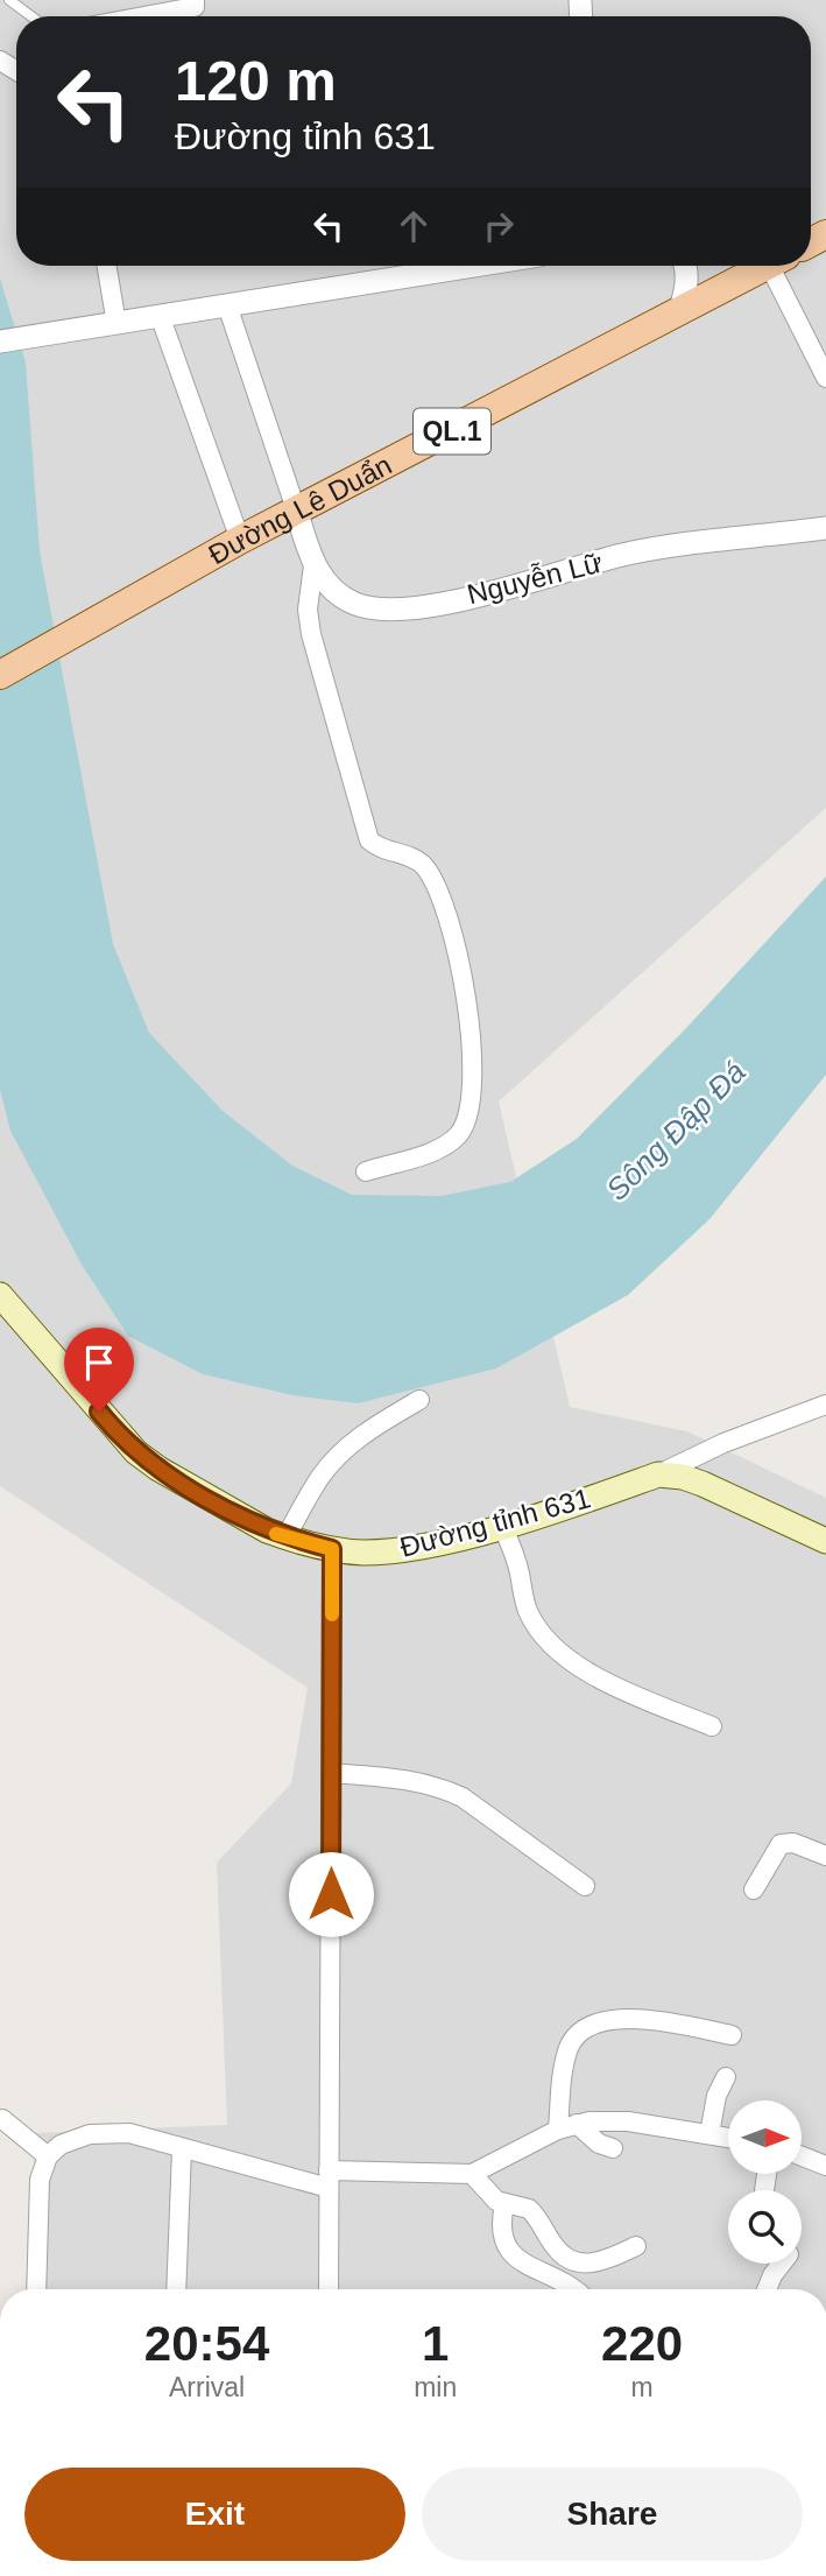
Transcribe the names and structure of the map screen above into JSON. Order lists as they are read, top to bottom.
{
  "streets": {
    "main road": ["QL.1", "Đường Lê Duẩn", "Đường tỉnh 631"],
    "street": ["Nguyễn Lữ"]
  },
  "crossings": [
    ["Đường Lê Duẩn", "Nguyễn Lữ"]
  ],
  "water": ["Sông Đập Đá"],
  "north": "right",
  "page": {
    "turn": ["120 m", "Đường tỉnh 631"],
    "eta": [
      "20:54",
      "Arrival",
      "1",
      "min",
      "220",
      "m"
    ],
    "buttons": ["Exit", "Share"]
  }
}
